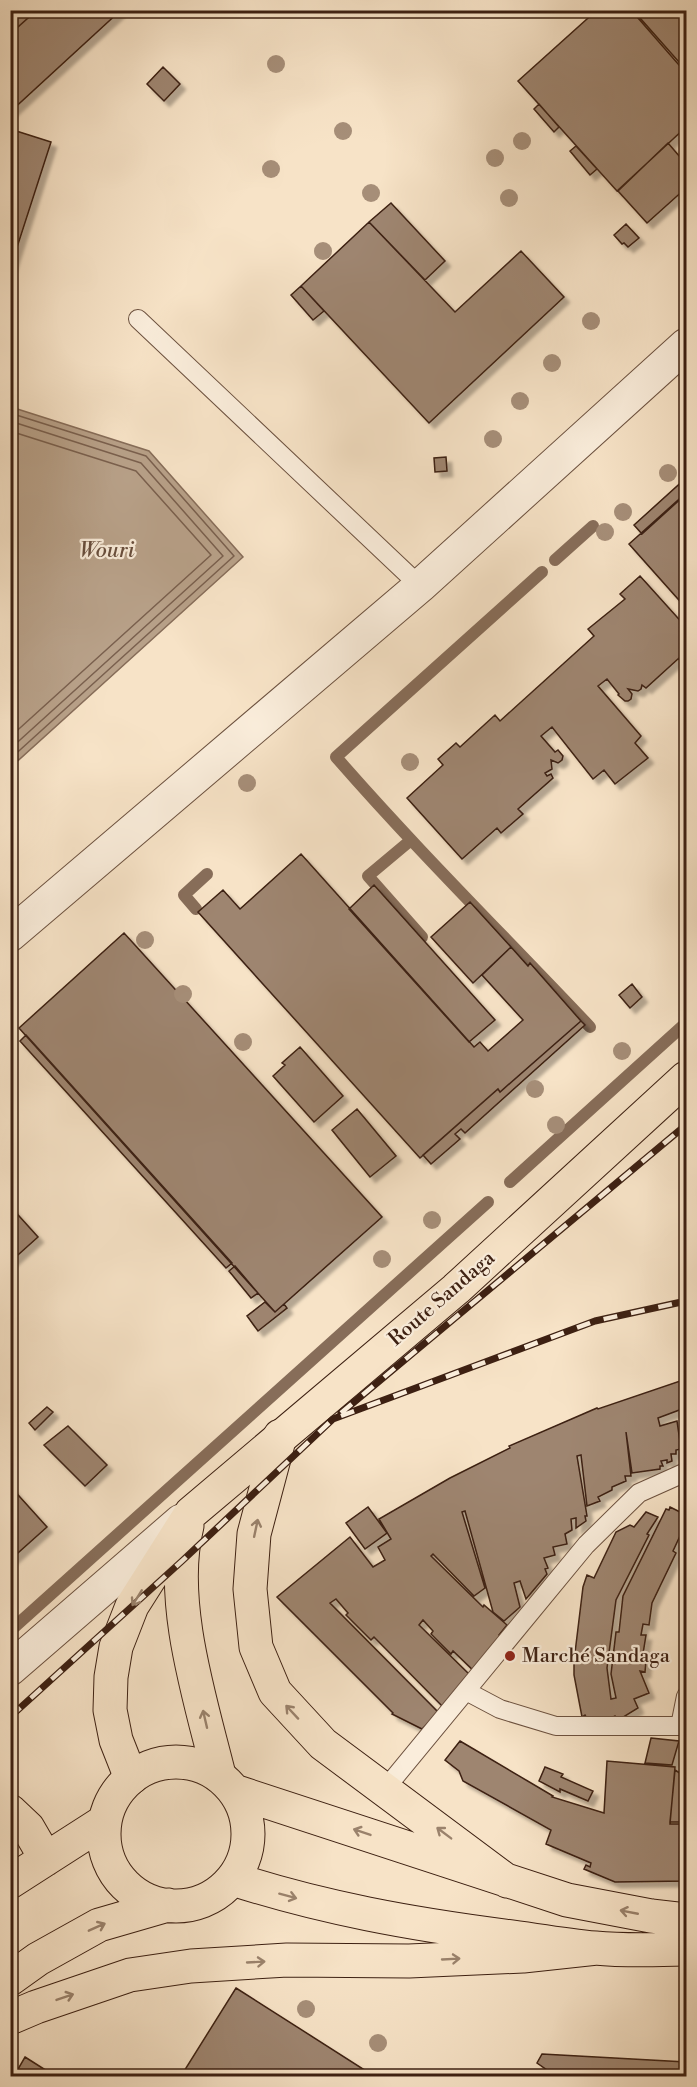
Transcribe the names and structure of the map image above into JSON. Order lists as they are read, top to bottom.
{
  "streets": {
    "main road": ["Route Sandaga"]
  },
  "water": ["Wouri"],
  "places": ["Marché Sandaga"]
}
